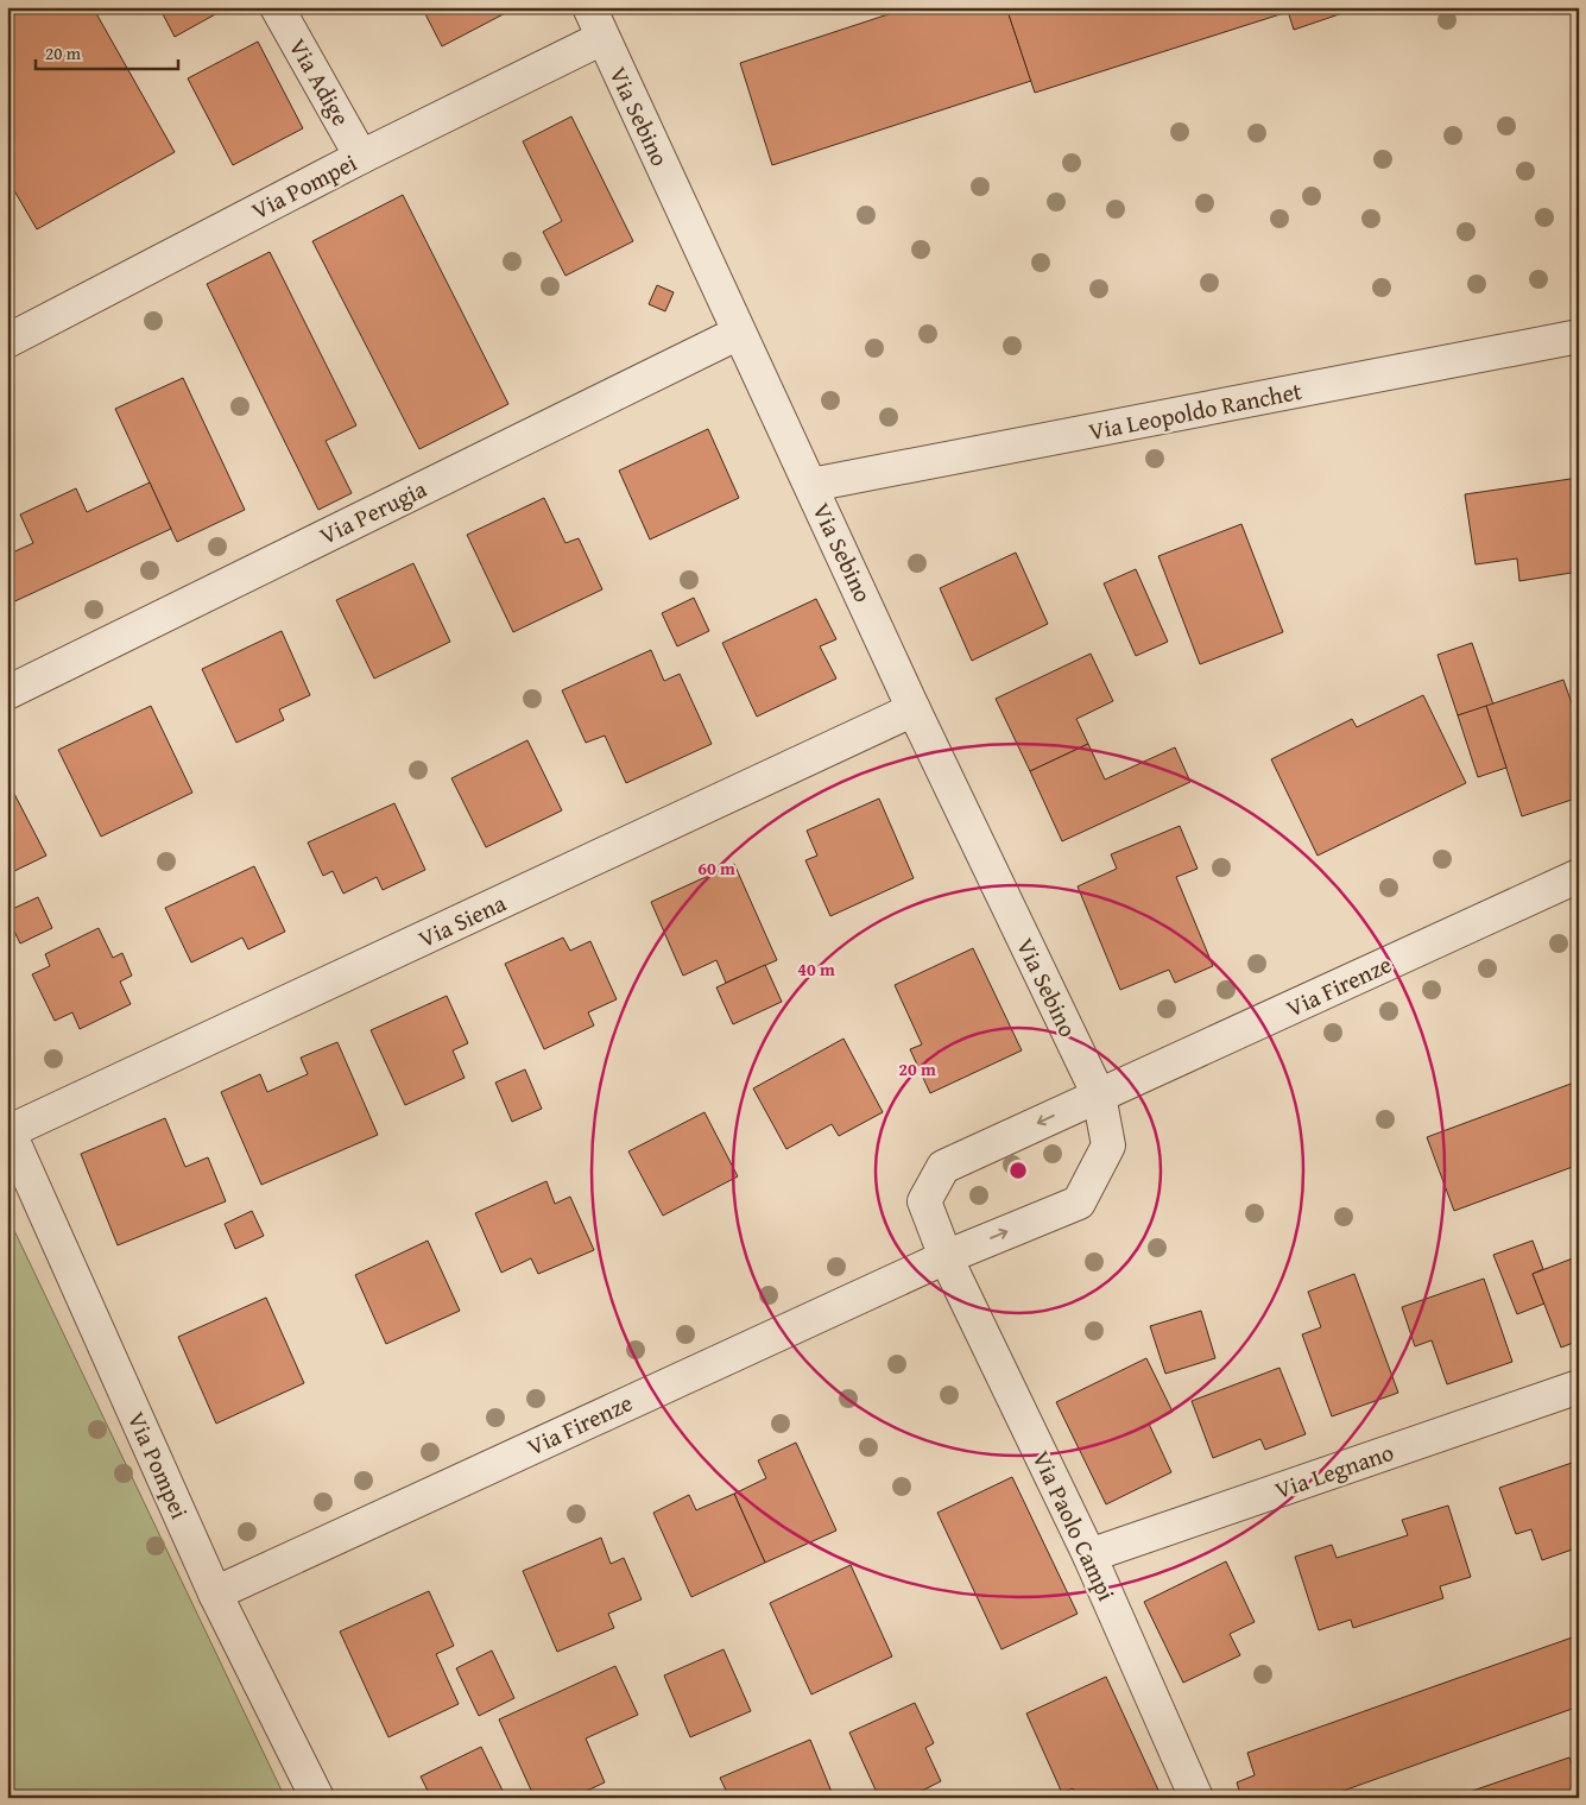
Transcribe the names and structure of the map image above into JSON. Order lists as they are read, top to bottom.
{
  "streets": {
    "street": [
      "Via Adige",
      "Via Sebino",
      "Via Pompei",
      "Via Leopoldo Ranchet",
      "Via Perugia",
      "Via Siena",
      "Via Firenze",
      "Via Legnano",
      "Via Paolo Campi"
    ]
  },
  "crossings": [
    ["Via Adige", "Via Pompei"],
    ["Via Sebino", "Via Pompei"],
    ["Via Sebino", "Via Leopoldo Ranchet"],
    ["Via Sebino", "Via Perugia"],
    ["Via Sebino", "Via Siena"],
    ["Via Sebino", "Via Firenze"],
    ["Via Pompei", "Via Siena"],
    ["Via Pompei", "Via Firenze"],
    ["Via Firenze", "Via Paolo Campi"],
    ["Via Legnano", "Via Paolo Campi"]
  ],
  "scale_bar": "20 m",
  "rings": ["60 m", "40 m", "20 m"]
}
